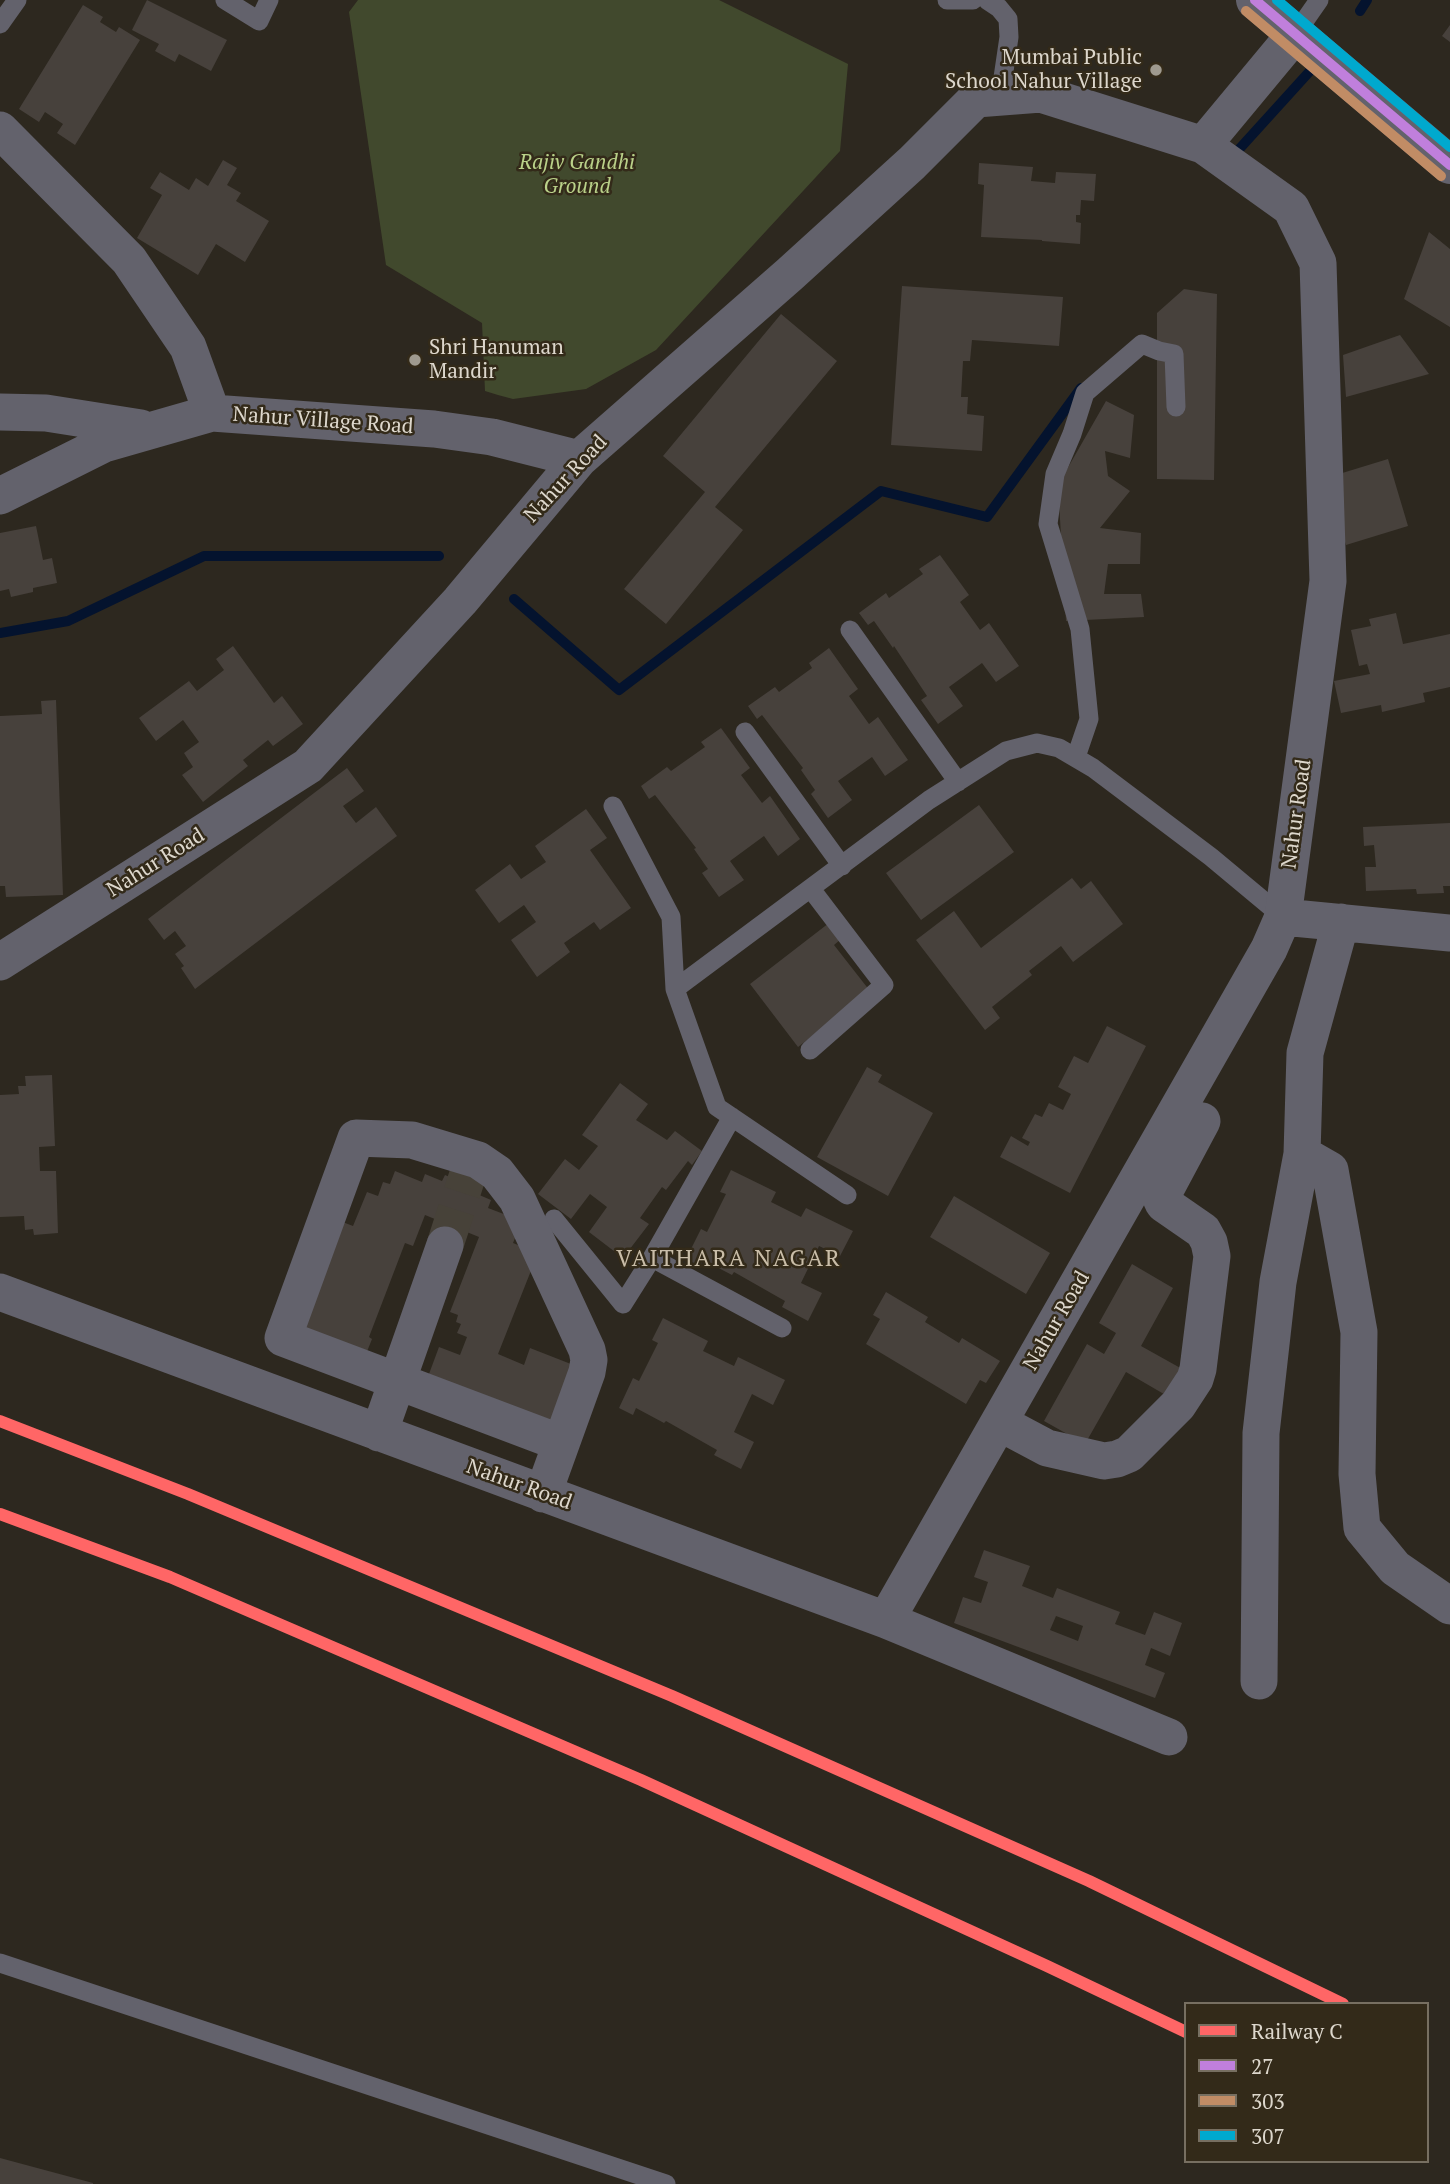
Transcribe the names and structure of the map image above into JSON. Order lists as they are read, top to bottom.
{
  "streets": {
    "street": ["Nahur Village Road", "Nahur Road"]
  },
  "crossings": [
    ["Nahur Village Road", "Nahur Road"]
  ],
  "districts": ["VAITHARA NAGAR"],
  "parks": ["Rajiv Gandhi Ground"],
  "places": ["Mumbai Public School Nahur Village", "Shri Hanuman Mandir"],
  "lines": [
    "transit line 27",
    "transit line 307",
    "transit line 303",
    "rail line C"
  ],
  "legend": [
    "Railway C",
    "27",
    "303",
    "307"
  ]
}
